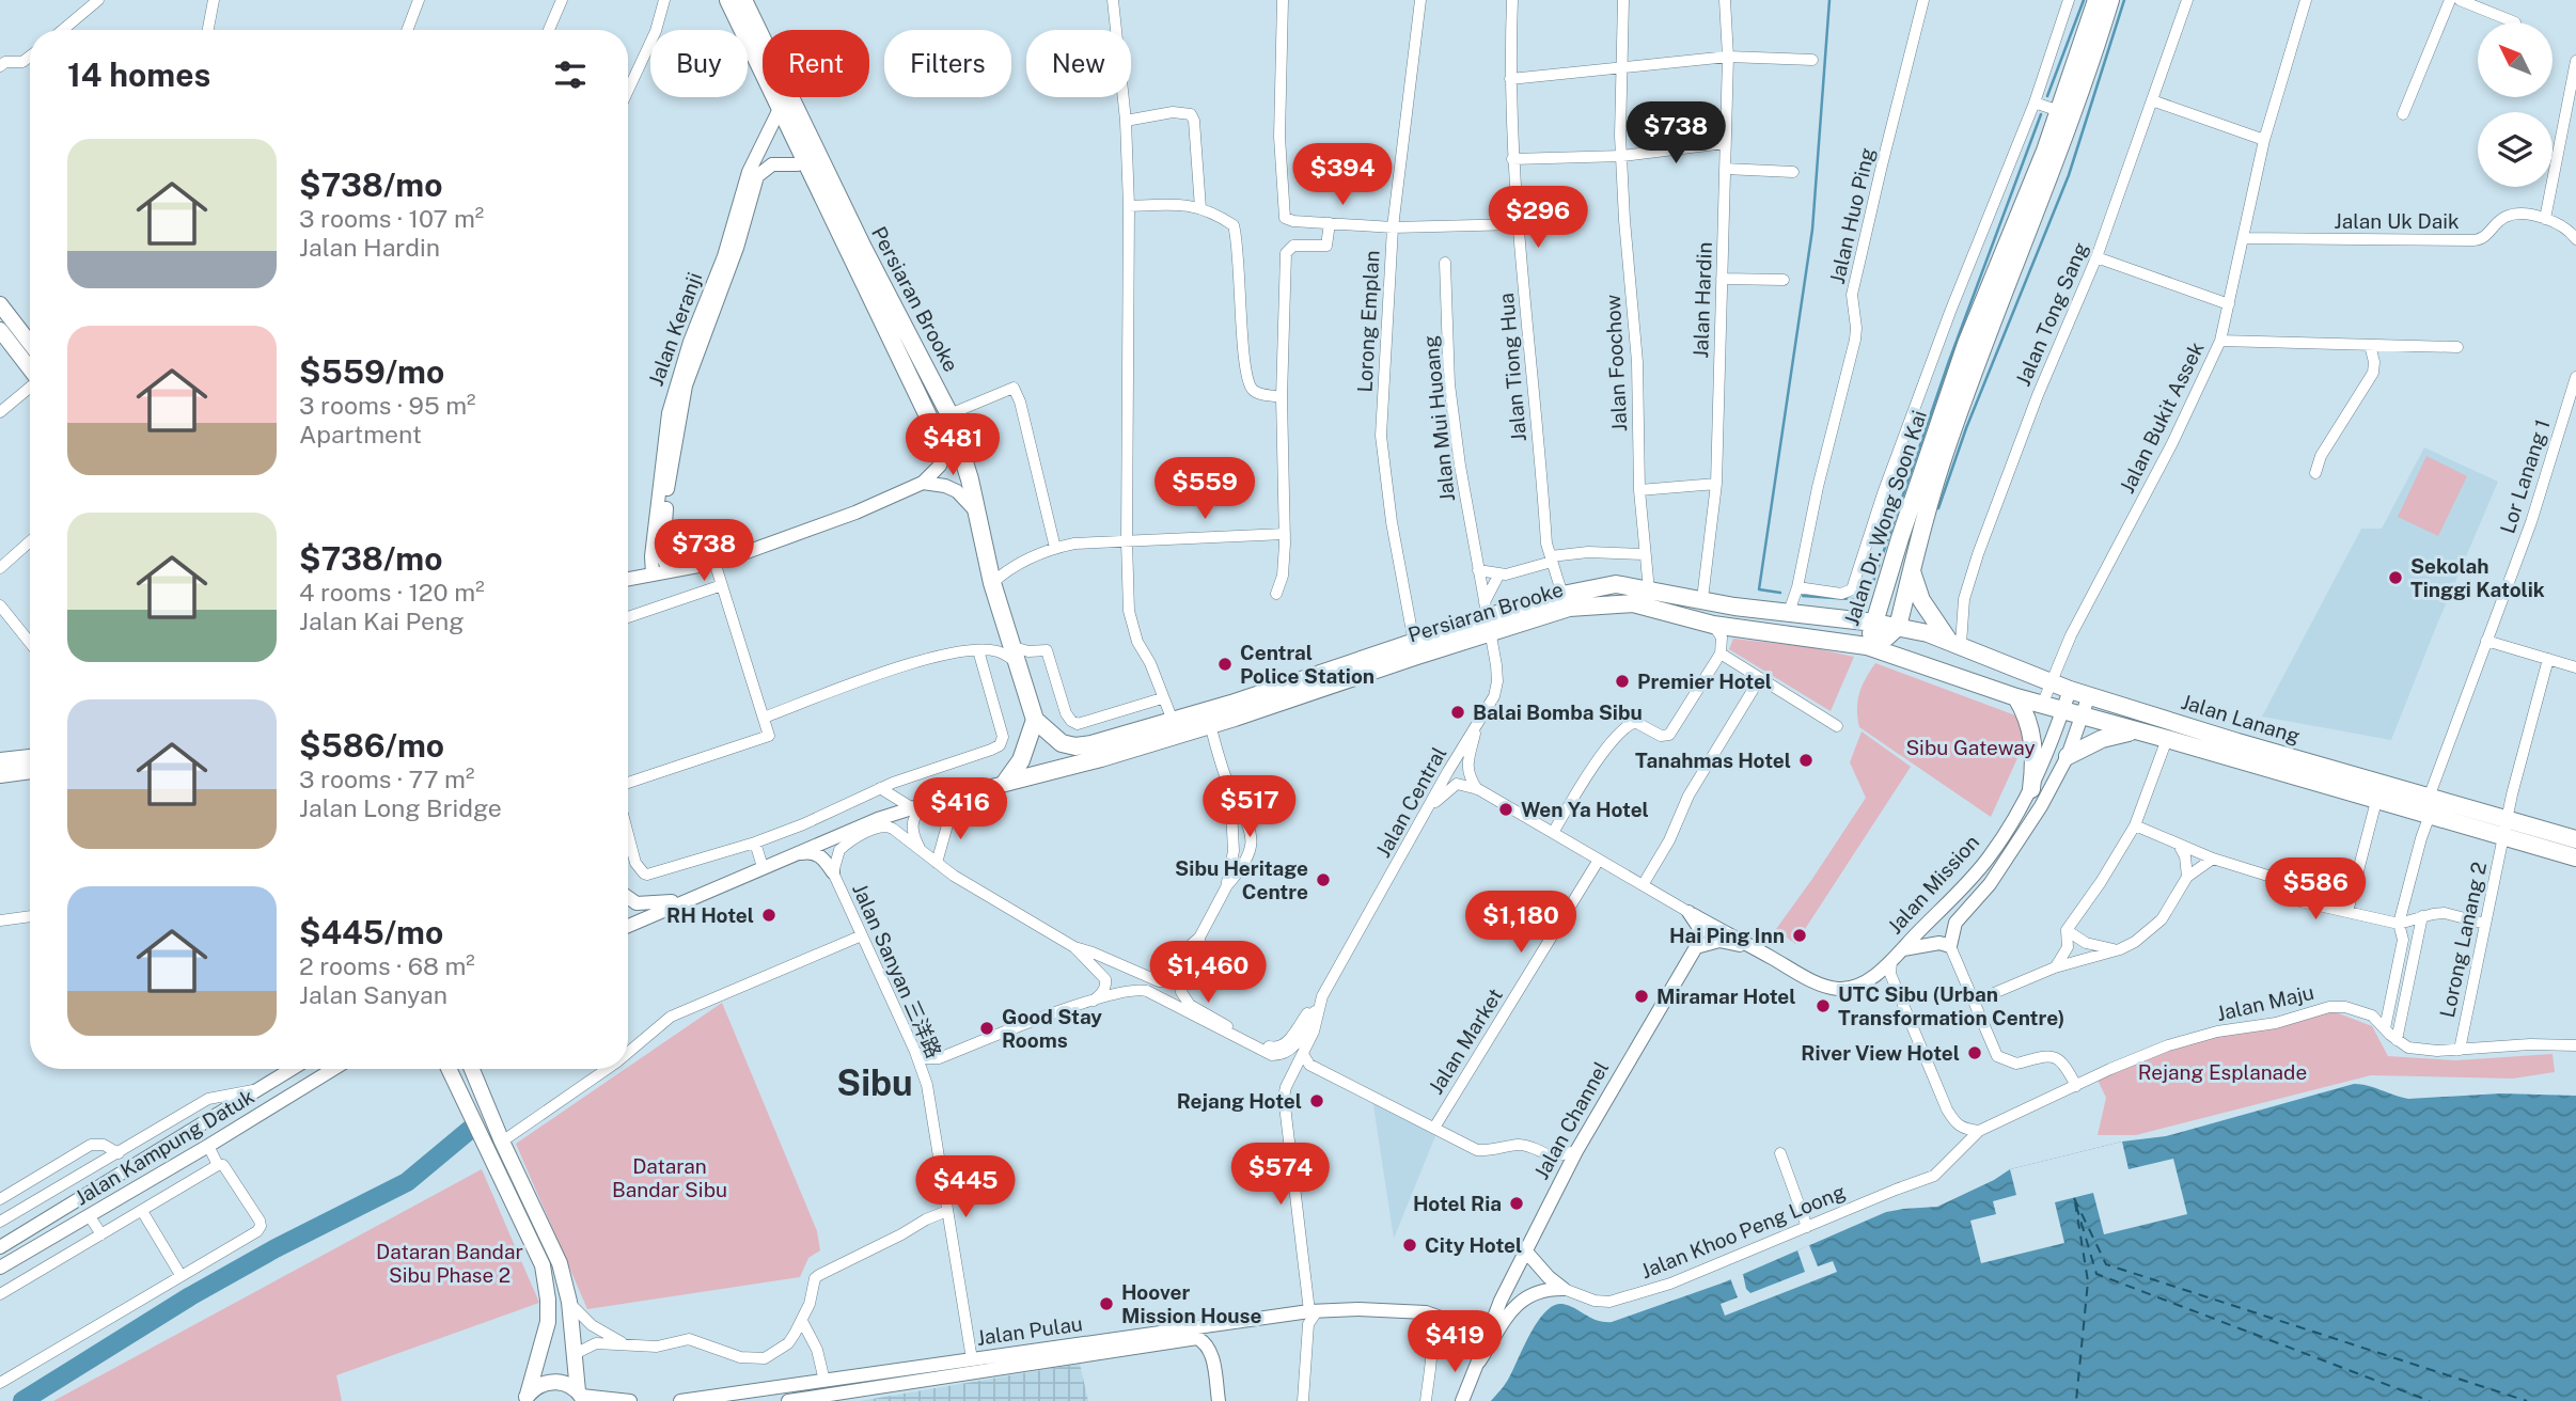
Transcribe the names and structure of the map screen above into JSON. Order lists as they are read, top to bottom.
{
  "streets": {
    "main road": ["Persiaran Brooke", "Jalan Dr. Wong Soon Kai", "Jalan Lanang"],
    "street": [
      "Jalan Huo Ping",
      "Jalan Uk Daik",
      "Jalan Hardin",
      "Jalan Tong Sang",
      "Lorong Emplan",
      "Jalan Keranji",
      "Jalan Foochow",
      "Jalan Tiong Hua",
      "Jalan Bukit Assek",
      "Jalan Mui Huoang",
      "Lor Lanang 1",
      "Jalan Central",
      "Jalan Mission",
      "Lorong Lanang 2",
      "Jalan Sanyan 三洋路",
      "Jalan Maju",
      "Jalan Market",
      "Jalan Channel",
      "Jalan Kampung Datuk",
      "Jalan Khoo Peng Loong",
      "Jalan Pulau"
    ]
  },
  "crossings": [
    ["Jalan Huo Ping", "Persiaran Brooke"],
    ["Jalan Uk Daik", "Jalan Bukit Assek"],
    ["Persiaran Brooke", "Jalan Hardin"],
    ["Persiaran Brooke", "Lorong Emplan"],
    ["Persiaran Brooke", "Jalan Keranji"],
    ["Persiaran Brooke", "Jalan Foochow"],
    ["Persiaran Brooke", "Jalan Tiong Hua"],
    ["Persiaran Brooke", "Jalan Mui Huoang"],
    ["Persiaran Brooke", "Jalan Dr. Wong Soon Kai"],
    ["Persiaran Brooke", "Jalan Lanang"],
    ["Persiaran Brooke", "Jalan Central"],
    ["Jalan Tong Sang", "Jalan Lanang"],
    ["Jalan Bukit Assek", "Jalan Lanang"],
    ["Jalan Mui Huoang", "Jalan Central"],
    ["Lor Lanang 1", "Jalan Lanang"],
    ["Lor Lanang 1", "Jalan Maju"],
    ["Jalan Dr. Wong Soon Kai", "Jalan Lanang"],
    ["Jalan Lanang", "Jalan Mission"],
    ["Jalan Lanang", "Lorong Lanang 2"],
    ["Lorong Lanang 2", "Jalan Maju"],
    ["Jalan Sanyan 三洋路", "Jalan Pulau"],
    ["Jalan Maju", "Jalan Khoo Peng Loong"],
    ["Jalan Channel", "Jalan Pulau"]
  ],
  "districts": ["Sibu"],
  "parks": [
    "Sibu Gateway",
    "Rejang Esplanade",
    "Dataran Bandar Sibu",
    "Dataran Bandar Sibu Phase 2"
  ],
  "places": [
    "Sekolah Tinggi Katolik",
    "Central Police Station",
    "Premier Hotel",
    "Balai Bomba Sibu",
    "Tanahmas Hotel",
    "Wen Ya Hotel",
    "Sibu Heritage Centre",
    "RH Hotel",
    "Hai Ping Inn",
    "Miramar Hotel",
    "UTC Sibu (Urban Transformation Centre)",
    "Good Stay Rooms",
    "River View Hotel",
    "Rejang Hotel",
    "Hotel Ria",
    "City Hotel",
    "Hoover Mission House"
  ],
  "north": "top left",
  "page": {
    "chip": [
      "Buy",
      "Rent",
      "Filters",
      "New"
    ],
    "heading": "14 homes",
    "price": [
      "$738",
      "$394",
      "$296",
      "$481",
      "$559",
      "$738",
      "$517",
      "$416",
      "$586",
      "$1,180",
      "$1,460",
      "$574",
      "$445",
      "$419"
    ],
    "list": [
      {
        "name": "$738/mo",
        "note": "3 rooms · 107 m² · Jalan Hardin"
      },
      {
        "name": "$559/mo",
        "note": "3 rooms · 95 m² · Apartment"
      },
      {
        "name": "$738/mo",
        "note": "4 rooms · 120 m² · Jalan Kai Peng"
      },
      {
        "name": "$586/mo",
        "note": "3 rooms · 77 m² · Jalan Long Bridge"
      },
      {
        "name": "$445/mo",
        "note": "2 rooms · 68 m² · Jalan Sanyan"
      }
    ]
  }
}
